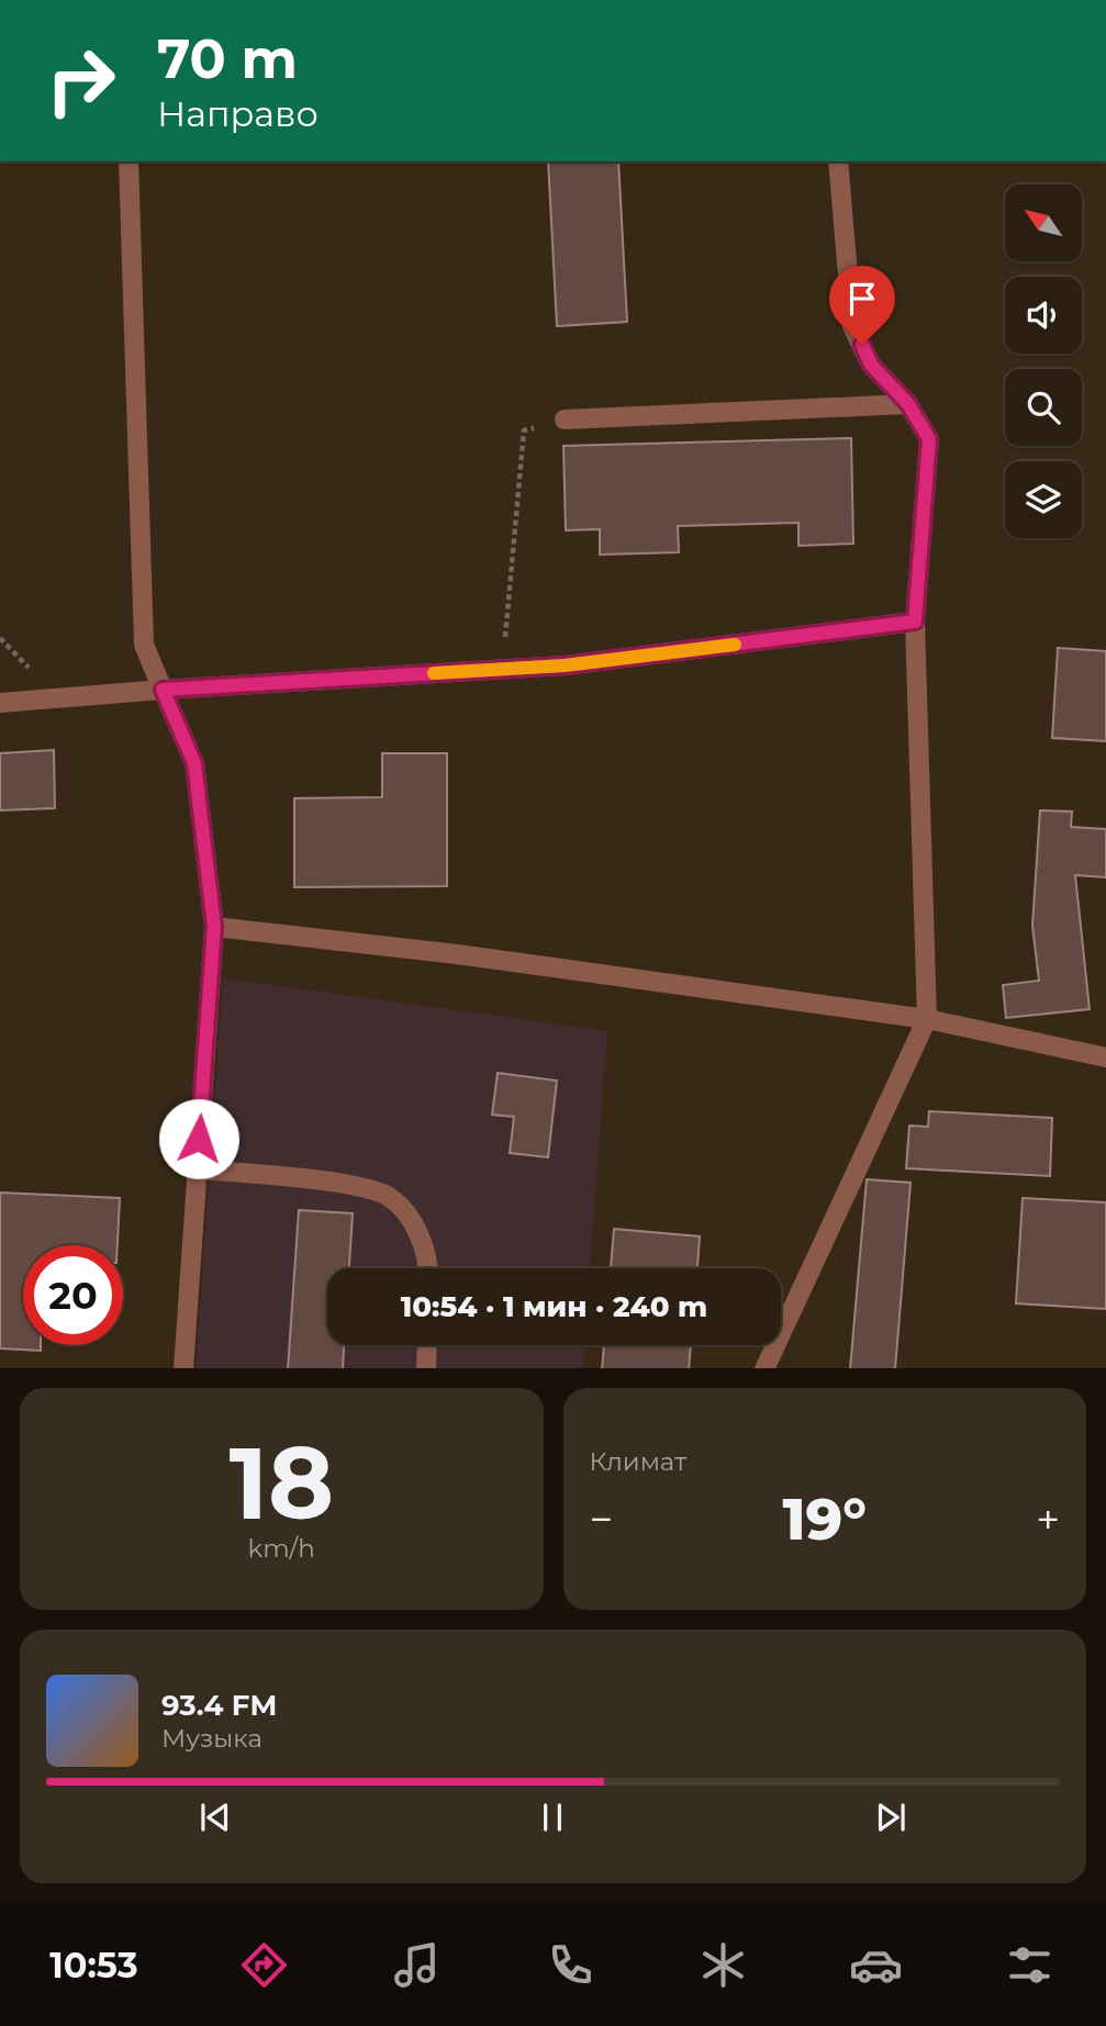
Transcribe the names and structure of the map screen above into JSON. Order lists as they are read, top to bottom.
{
  "north": "top left",
  "page": {
    "turn": ["70 m", "Направо"],
    "limit": "20",
    "trip": "10:54 · 1 мин · 240 m",
    "tile": [
      ["18", "km/h"],
      "Климат"
    ],
    "heat": ["−", "19°", "+"],
    "song": ["93.4 FM", "Музыка"],
    "tabs": "10:53"
  }
}
